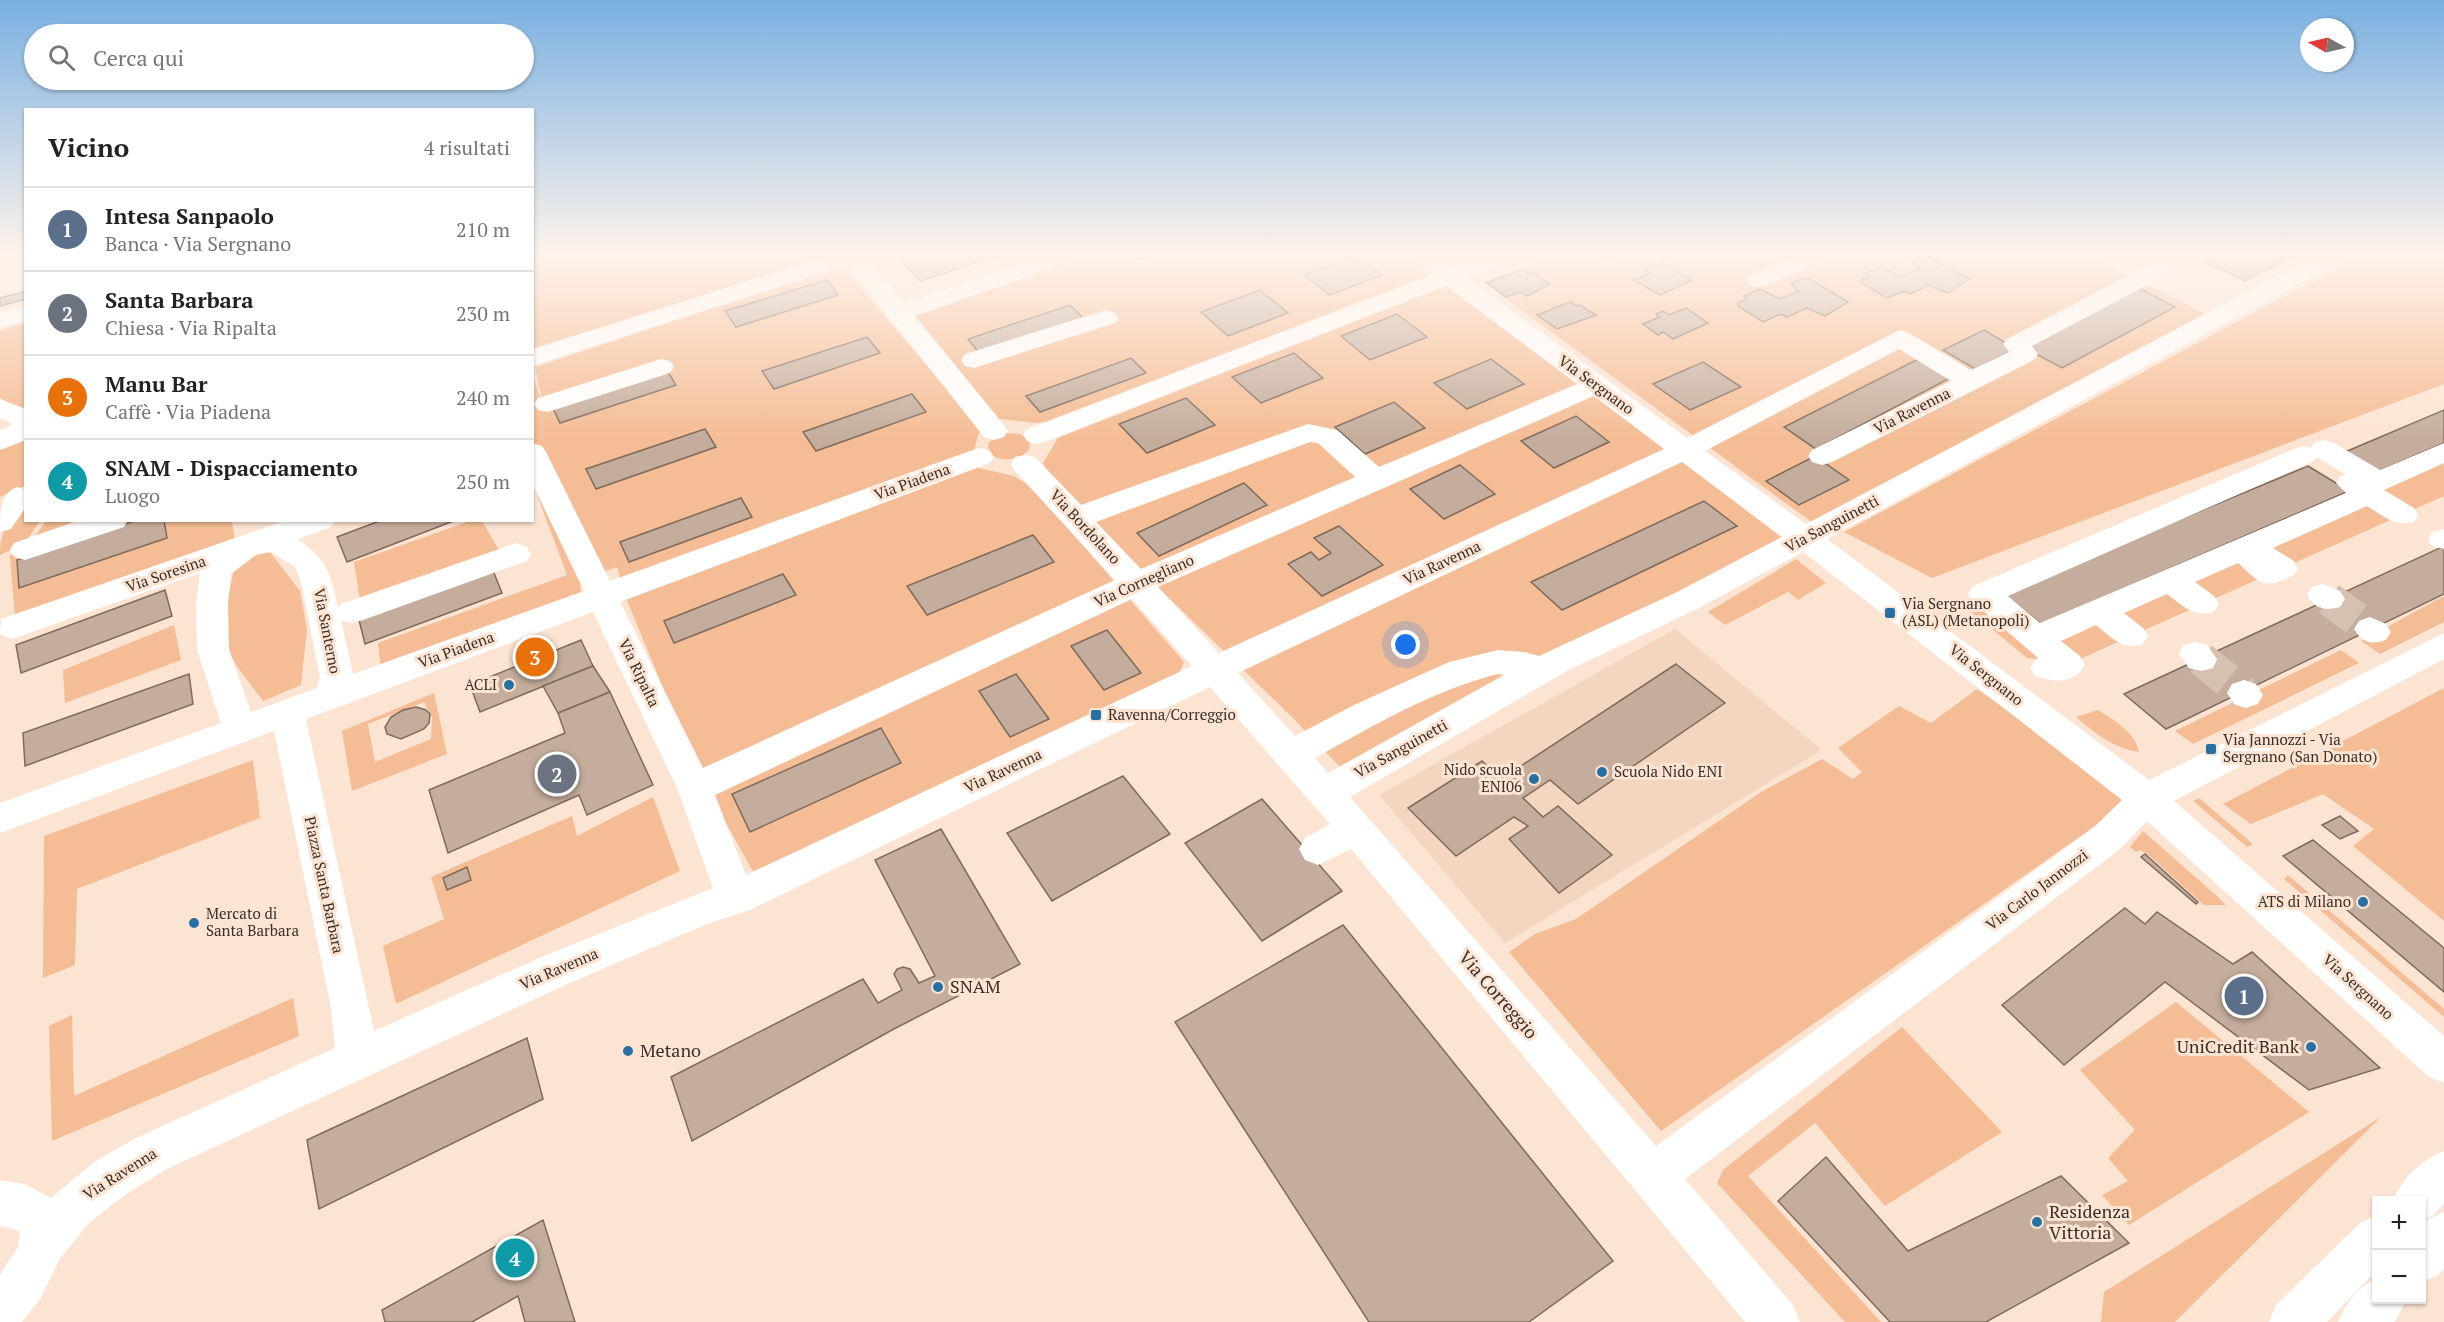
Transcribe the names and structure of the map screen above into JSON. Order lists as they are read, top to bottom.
{
  "streets": {
    "street": [
      "Via Sergnano",
      "Via Ravenna",
      "Via Piadena",
      "Via Sanguinetti",
      "Via Bordolano",
      "Via Soresina",
      "Via Cornegliano",
      "Via Santerno",
      "Via Ripalta",
      "Piazza Santa Barbara",
      "Via Carlo Jannozzi",
      "Via Correggio"
    ]
  },
  "crossings": [
    ["Via Sergnano", "Via Ravenna"],
    ["Via Sergnano", "Via Sanguinetti"],
    ["Via Sergnano", "Via Cornegliano"],
    ["Via Sergnano", "Via Carlo Jannozzi"],
    ["Via Ravenna", "Via Bordolano"],
    ["Via Ravenna", "Via Ripalta"],
    ["Via Ravenna", "Piazza Santa Barbara"],
    ["Via Ravenna", "Via Correggio"],
    ["Via Piadena", "Via Bordolano"],
    ["Via Piadena", "Via Santerno"],
    ["Via Piadena", "Via Ripalta"],
    ["Via Piadena", "Piazza Santa Barbara"],
    ["Via Sanguinetti", "Via Correggio"],
    ["Via Bordolano", "Via Cornegliano"],
    ["Via Bordolano", "Via Correggio"],
    ["Via Soresina", "Via Santerno"],
    ["Via Cornegliano", "Via Ripalta"],
    ["Via Carlo Jannozzi", "Via Correggio"]
  ],
  "places": {
    "transit": ["Via Sergnano (ASL) (Metanopoli)", "Ravenna/Correggio", "Via Jannozzi - Via Sergnano (San Donato)"],
    "other": [
      "ACLI",
      "Scuola Nido ENI",
      "Nido scuola ENI06",
      "ATS di Milano",
      "Mercato di Santa Barbara",
      "SNAM",
      "UniCredit Bank",
      "Metano",
      "Residenza Vittoria"
    ]
  },
  "north": "left",
  "page": {
    "search": "Cerca qui",
    "heading": ["Vicino", "4 risultati"],
    "list": [
      {
        "mark": "1",
        "name": "Intesa Sanpaolo",
        "note": "Banca · Via Sergnano",
        "value": "210 m"
      },
      {
        "mark": "2",
        "name": "Santa Barbara",
        "note": "Chiesa · Via Ripalta",
        "value": "230 m"
      },
      {
        "mark": "3",
        "name": "Manu Bar",
        "note": "Caffè · Via Piadena",
        "value": "240 m"
      },
      {
        "mark": "4",
        "name": "SNAM - Dispacciamento",
        "note": "Luogo",
        "value": "250 m"
      }
    ],
    "pins": [
      "3",
      "2",
      "1",
      "4"
    ],
    "map_buttons": ["+", "−"]
  }
}
